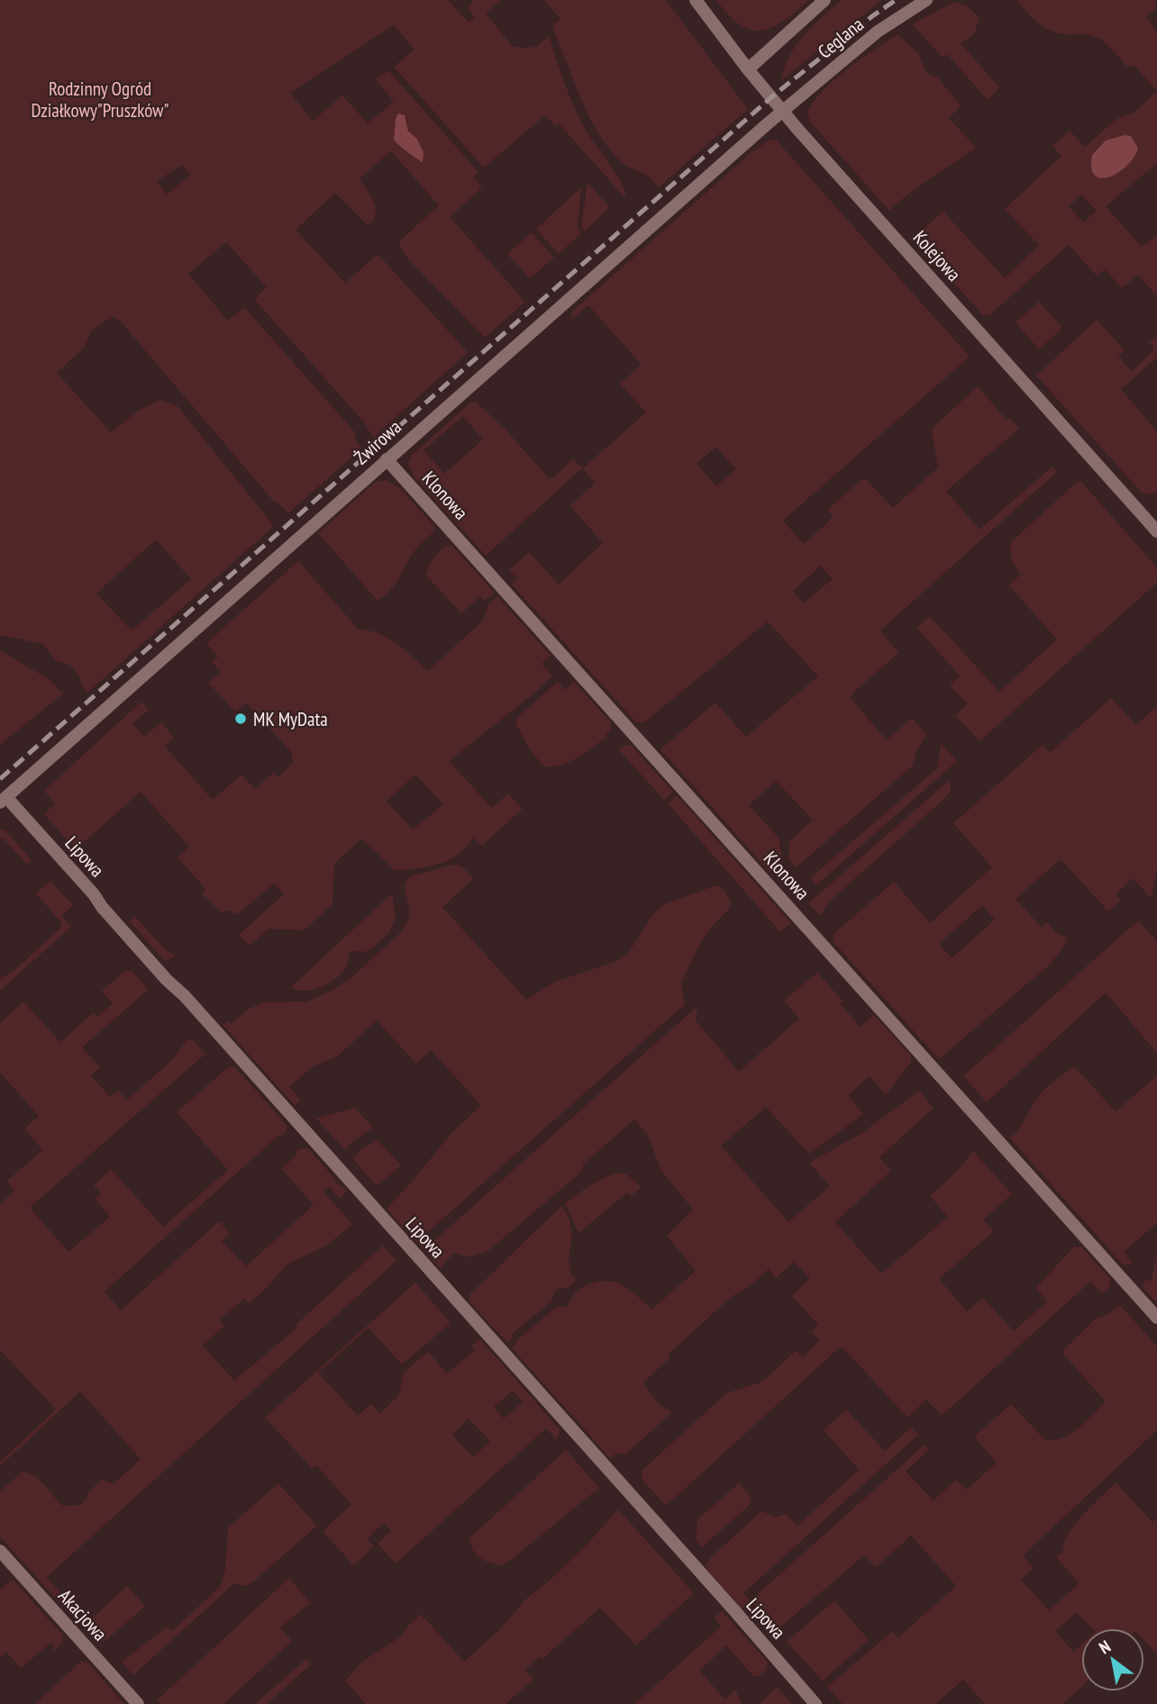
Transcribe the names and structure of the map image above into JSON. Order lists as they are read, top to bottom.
{
  "streets": {
    "street": [
      "Ceglana",
      "Kolejowa",
      "Żwirowa",
      "Klonowa",
      "Lipowa",
      "Akacjowa"
    ]
  },
  "crossings": [
    ["Ceglana", "Kolejowa"],
    ["Ceglana", "Żwirowa"],
    ["Kolejowa", "Żwirowa"],
    ["Żwirowa", "Klonowa"],
    ["Żwirowa", "Lipowa"]
  ],
  "parks": ["Rodzinny Ogród Działkowy\"Pruszków\""],
  "places": ["MK MyData"],
  "north": "top left"
}
